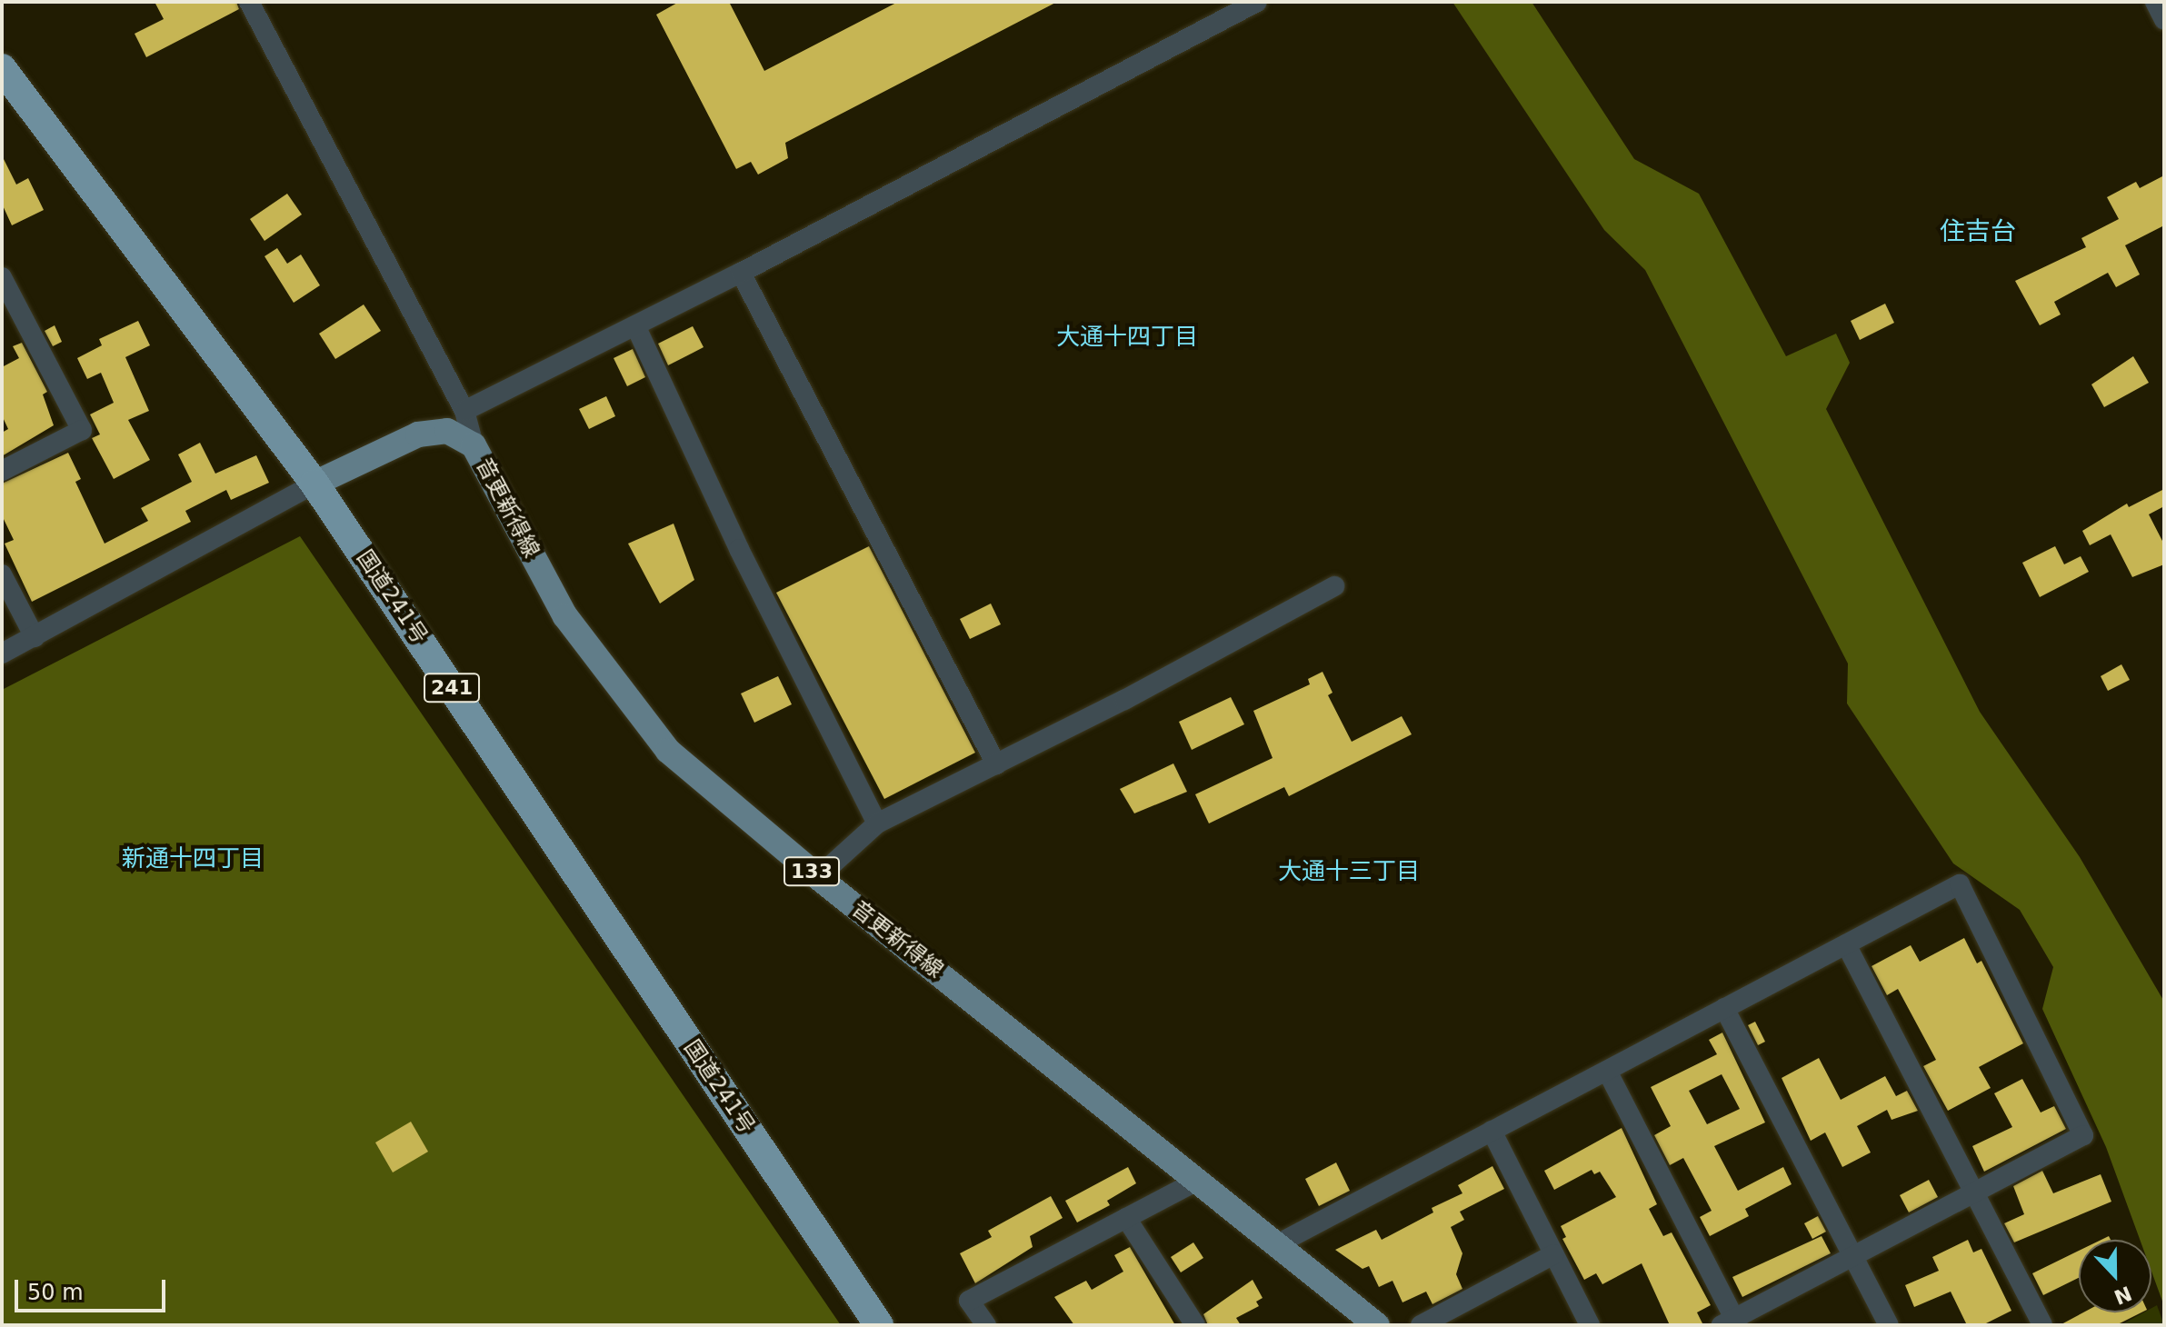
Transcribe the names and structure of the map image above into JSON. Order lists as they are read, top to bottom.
{
  "streets": {
    "highway": ["国道241号", "241"],
    "main road": ["音更新得線", "133"]
  },
  "crossings": [
    ["音更新得線", "国道241号"]
  ],
  "districts": [
    "住吉台",
    "大通十四丁目",
    "新通十四丁目",
    "大通十三丁目"
  ],
  "scale_bar": "50 m",
  "north": "bottom"
}
